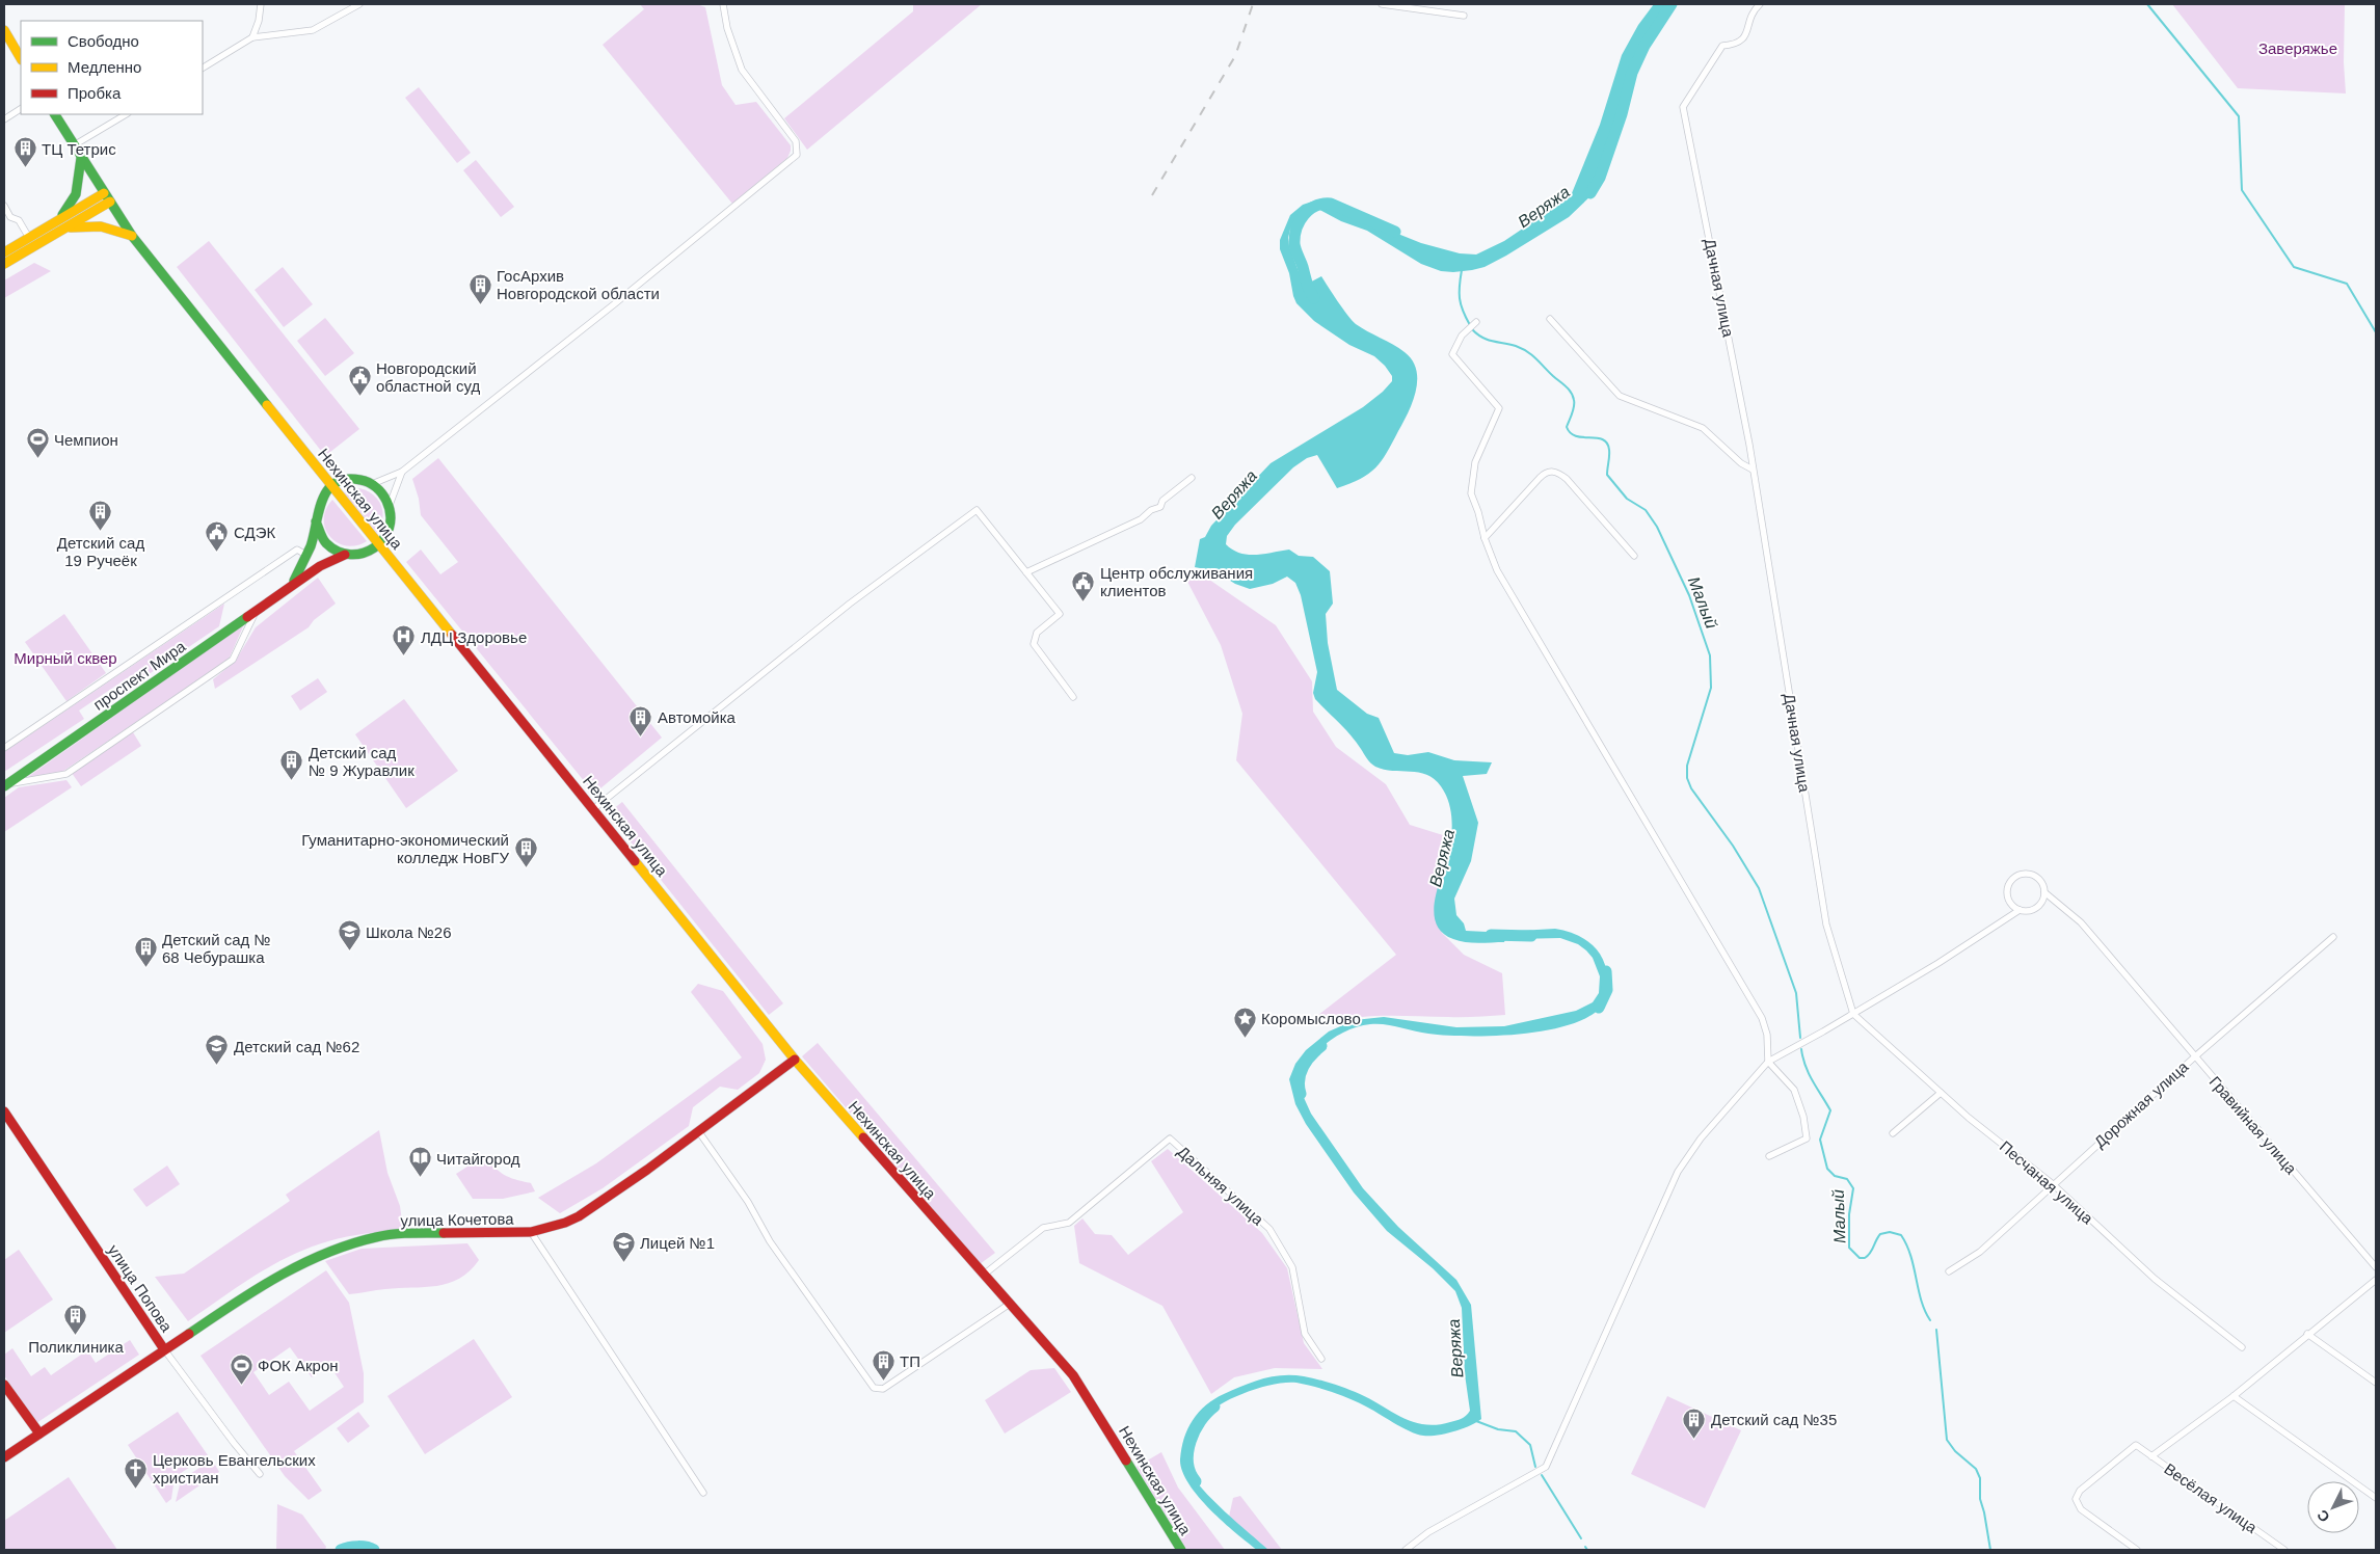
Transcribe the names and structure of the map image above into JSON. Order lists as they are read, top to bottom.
{
  "streets": {
    "main road": [
      "Нехинская улица",
      "проспект Мира",
      "улица Кочетова",
      "улица Попова"
    ],
    "street": [
      "Дачная улица",
      "Дорожная улица",
      "Гравийная улица",
      "Песчаная улица",
      "Дальняя улица",
      "Весёлая улица"
    ]
  },
  "crossings": [
    ["Дачная улица", "Песчаная улица"],
    ["Нехинская улица", "проспект Мира"],
    ["Нехинская улица", "Дальняя улица"],
    ["Нехинская улица", "улица Кочетова"],
    ["Дорожная улица", "Гравийная улица"],
    ["Дорожная улица", "Песчаная улица"],
    ["улица Кочетова", "улица Попова"]
  ],
  "water": ["Веряжа", "Малый"],
  "parks": ["Заверяжье", "Мирный сквер"],
  "places": {
    "building": [
      "ТЦ Тетрис",
      "ГосАрхив Новгородской области",
      "Детский сад 19 Ручеёк",
      "Автомойка",
      "Детский сад № 9 Журавлик",
      "Гуманитарно-экономический колледж НовГУ",
      "Детский сад № 68 Чебурашка",
      "Поликлиника",
      "ТП",
      "Детский сад №35"
    ],
    "public building": ["Новгородский областной суд", "СДЭК", "Центр обслуживания клиентов"],
    "sports": ["Чемпион", "ФОК Акрон"],
    "hospital": ["ЛДЦ Здоровье"],
    "school or university": ["Школа №26", "Детский сад №62", "Лицей №1"],
    "place": ["Коромыслово"],
    "library": ["Читайгород"],
    "church": ["Церковь Евангельских христиан"]
  },
  "legend": ["Свободно", "Медленно", "Пробка"],
  "north": "bottom left"
}
